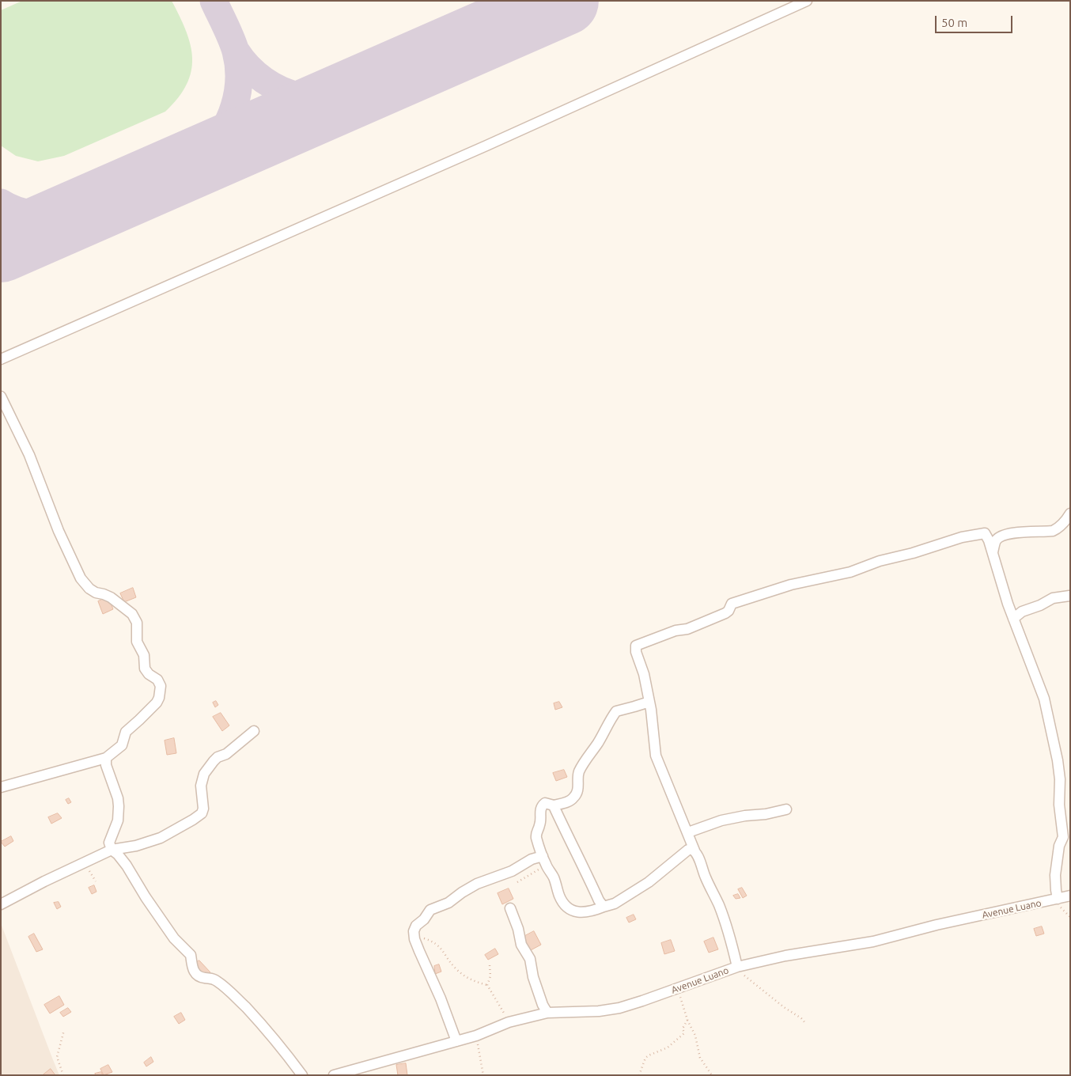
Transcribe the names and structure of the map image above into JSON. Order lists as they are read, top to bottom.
{
  "streets": {
    "street": ["Avenue Luano"]
  },
  "scale_bar": "50 m"
}
